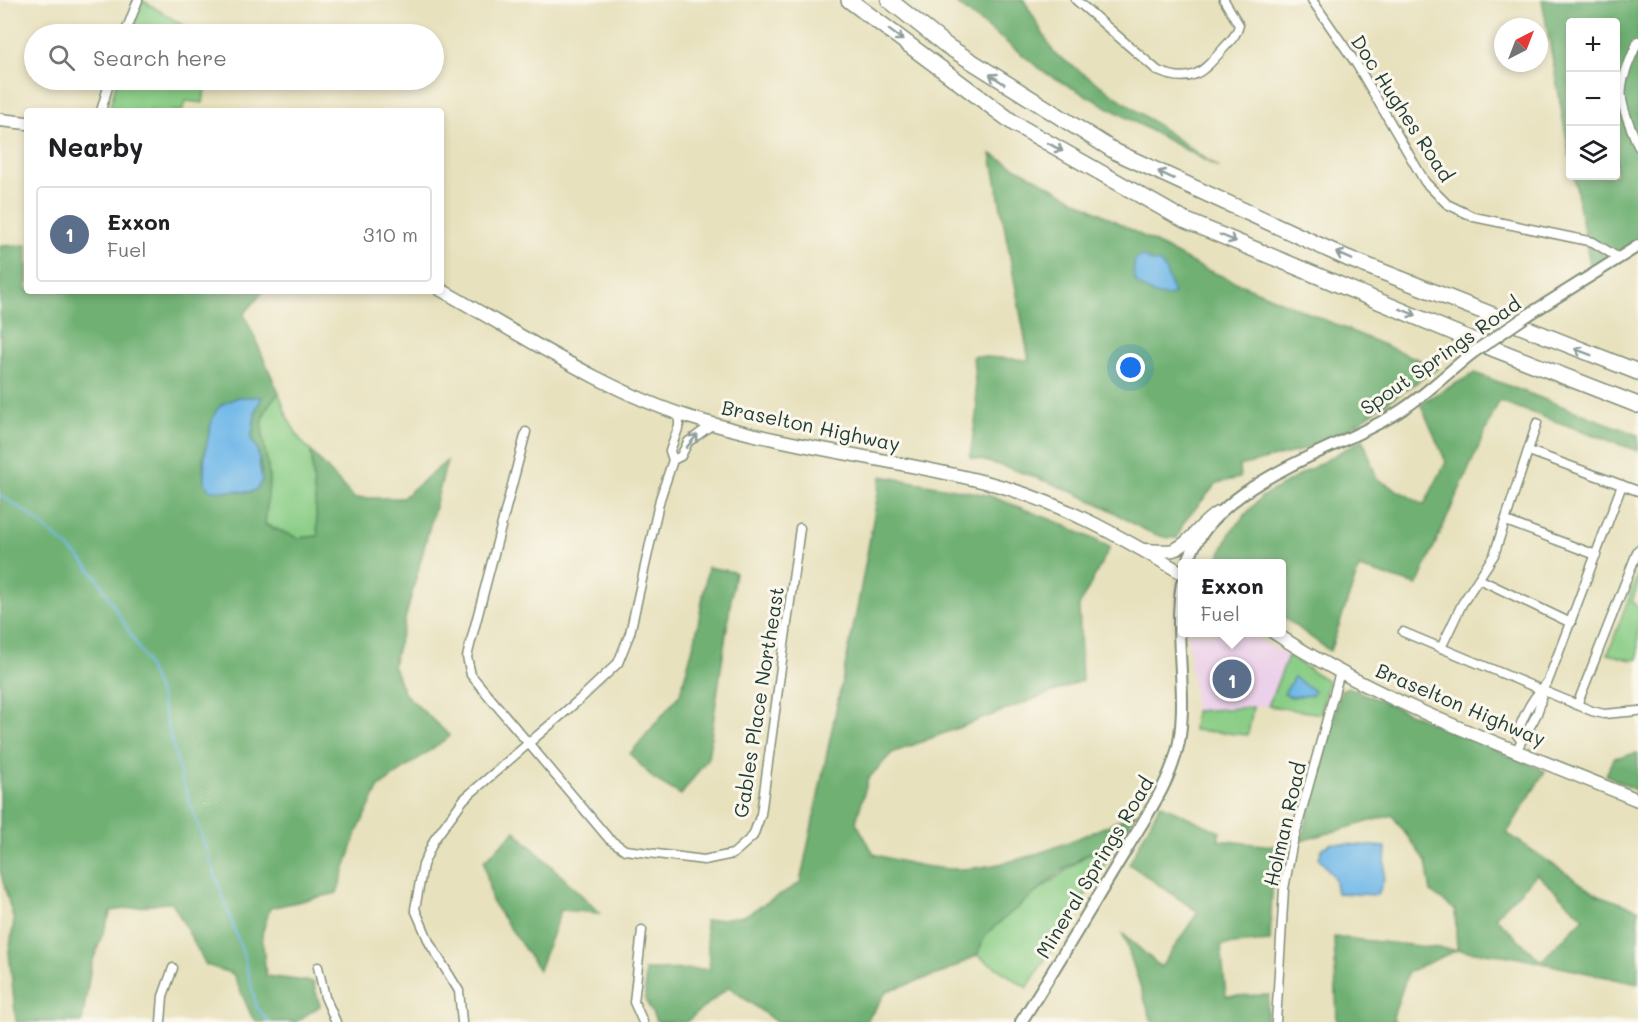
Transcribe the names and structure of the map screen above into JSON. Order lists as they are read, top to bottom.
{
  "streets": {
    "main road": ["Braselton Highway"],
    "street": [
      "Doc Hughes Road",
      "Spout Springs Road",
      "Gables Place Northeast",
      "Holman Road",
      "Mineral Springs Road"
    ]
  },
  "crossings": [
    ["Doc Hughes Road", "Spout Springs Road"],
    ["Braselton Highway", "Holman Road"]
  ],
  "north": "top right",
  "page": {
    "map_buttons": ["+", "−"],
    "search": "Search here",
    "heading": "Nearby",
    "list": [
      {
        "mark": "1",
        "name": "Exxon",
        "note": "Fuel",
        "value": "310 m"
      }
    ],
    "popup": ["Exxon", "Fuel"],
    "pins": "1"
  }
}
